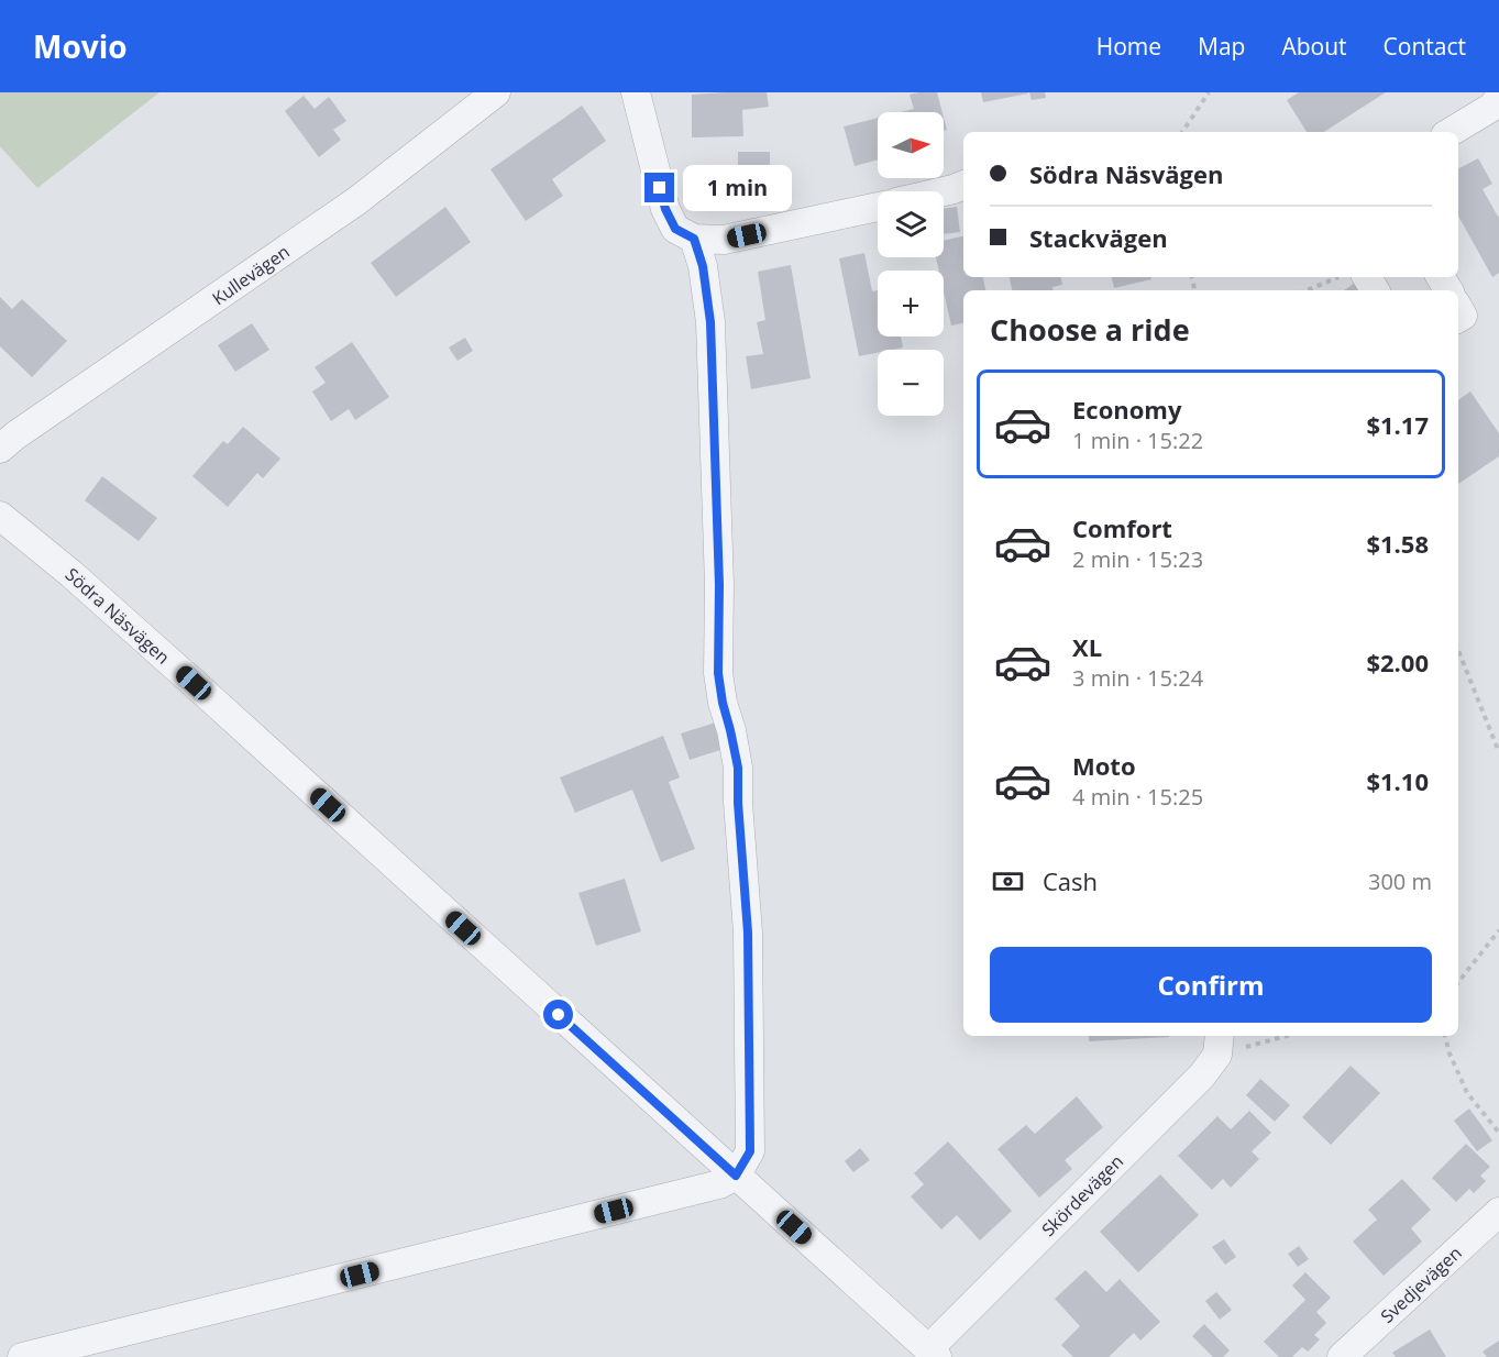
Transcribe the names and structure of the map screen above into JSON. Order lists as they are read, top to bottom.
{
  "streets": {
    "street": [
      "Kullevägen",
      "Södra Näsvägen",
      "Skördevägen",
      "Svedjevägen"
    ]
  },
  "crossings": [
    ["Södra Näsvägen", "Skördevägen"]
  ],
  "north": "right",
  "page": {
    "header": "Movio",
    "nav": [
      "Home",
      "Map",
      "About",
      "Contact"
    ],
    "map_buttons": ["+", "−"],
    "banner": ["Södra Näsvägen", "Stackvägen"],
    "bubble": "1 min",
    "heading": "Choose a ride",
    "list": [
      {
        "name": "Economy",
        "note": "1 min · 15:22",
        "value": "$1.17"
      },
      {
        "name": "Comfort",
        "note": "2 min · 15:23",
        "value": "$1.58"
      },
      {
        "name": "XL",
        "note": "3 min · 15:24",
        "value": "$2.00"
      },
      {
        "name": "Moto",
        "note": "4 min · 15:25",
        "value": "$1.10"
      }
    ],
    "pay": ["Cash", "300 m"],
    "buttons": "Confirm"
  }
}
